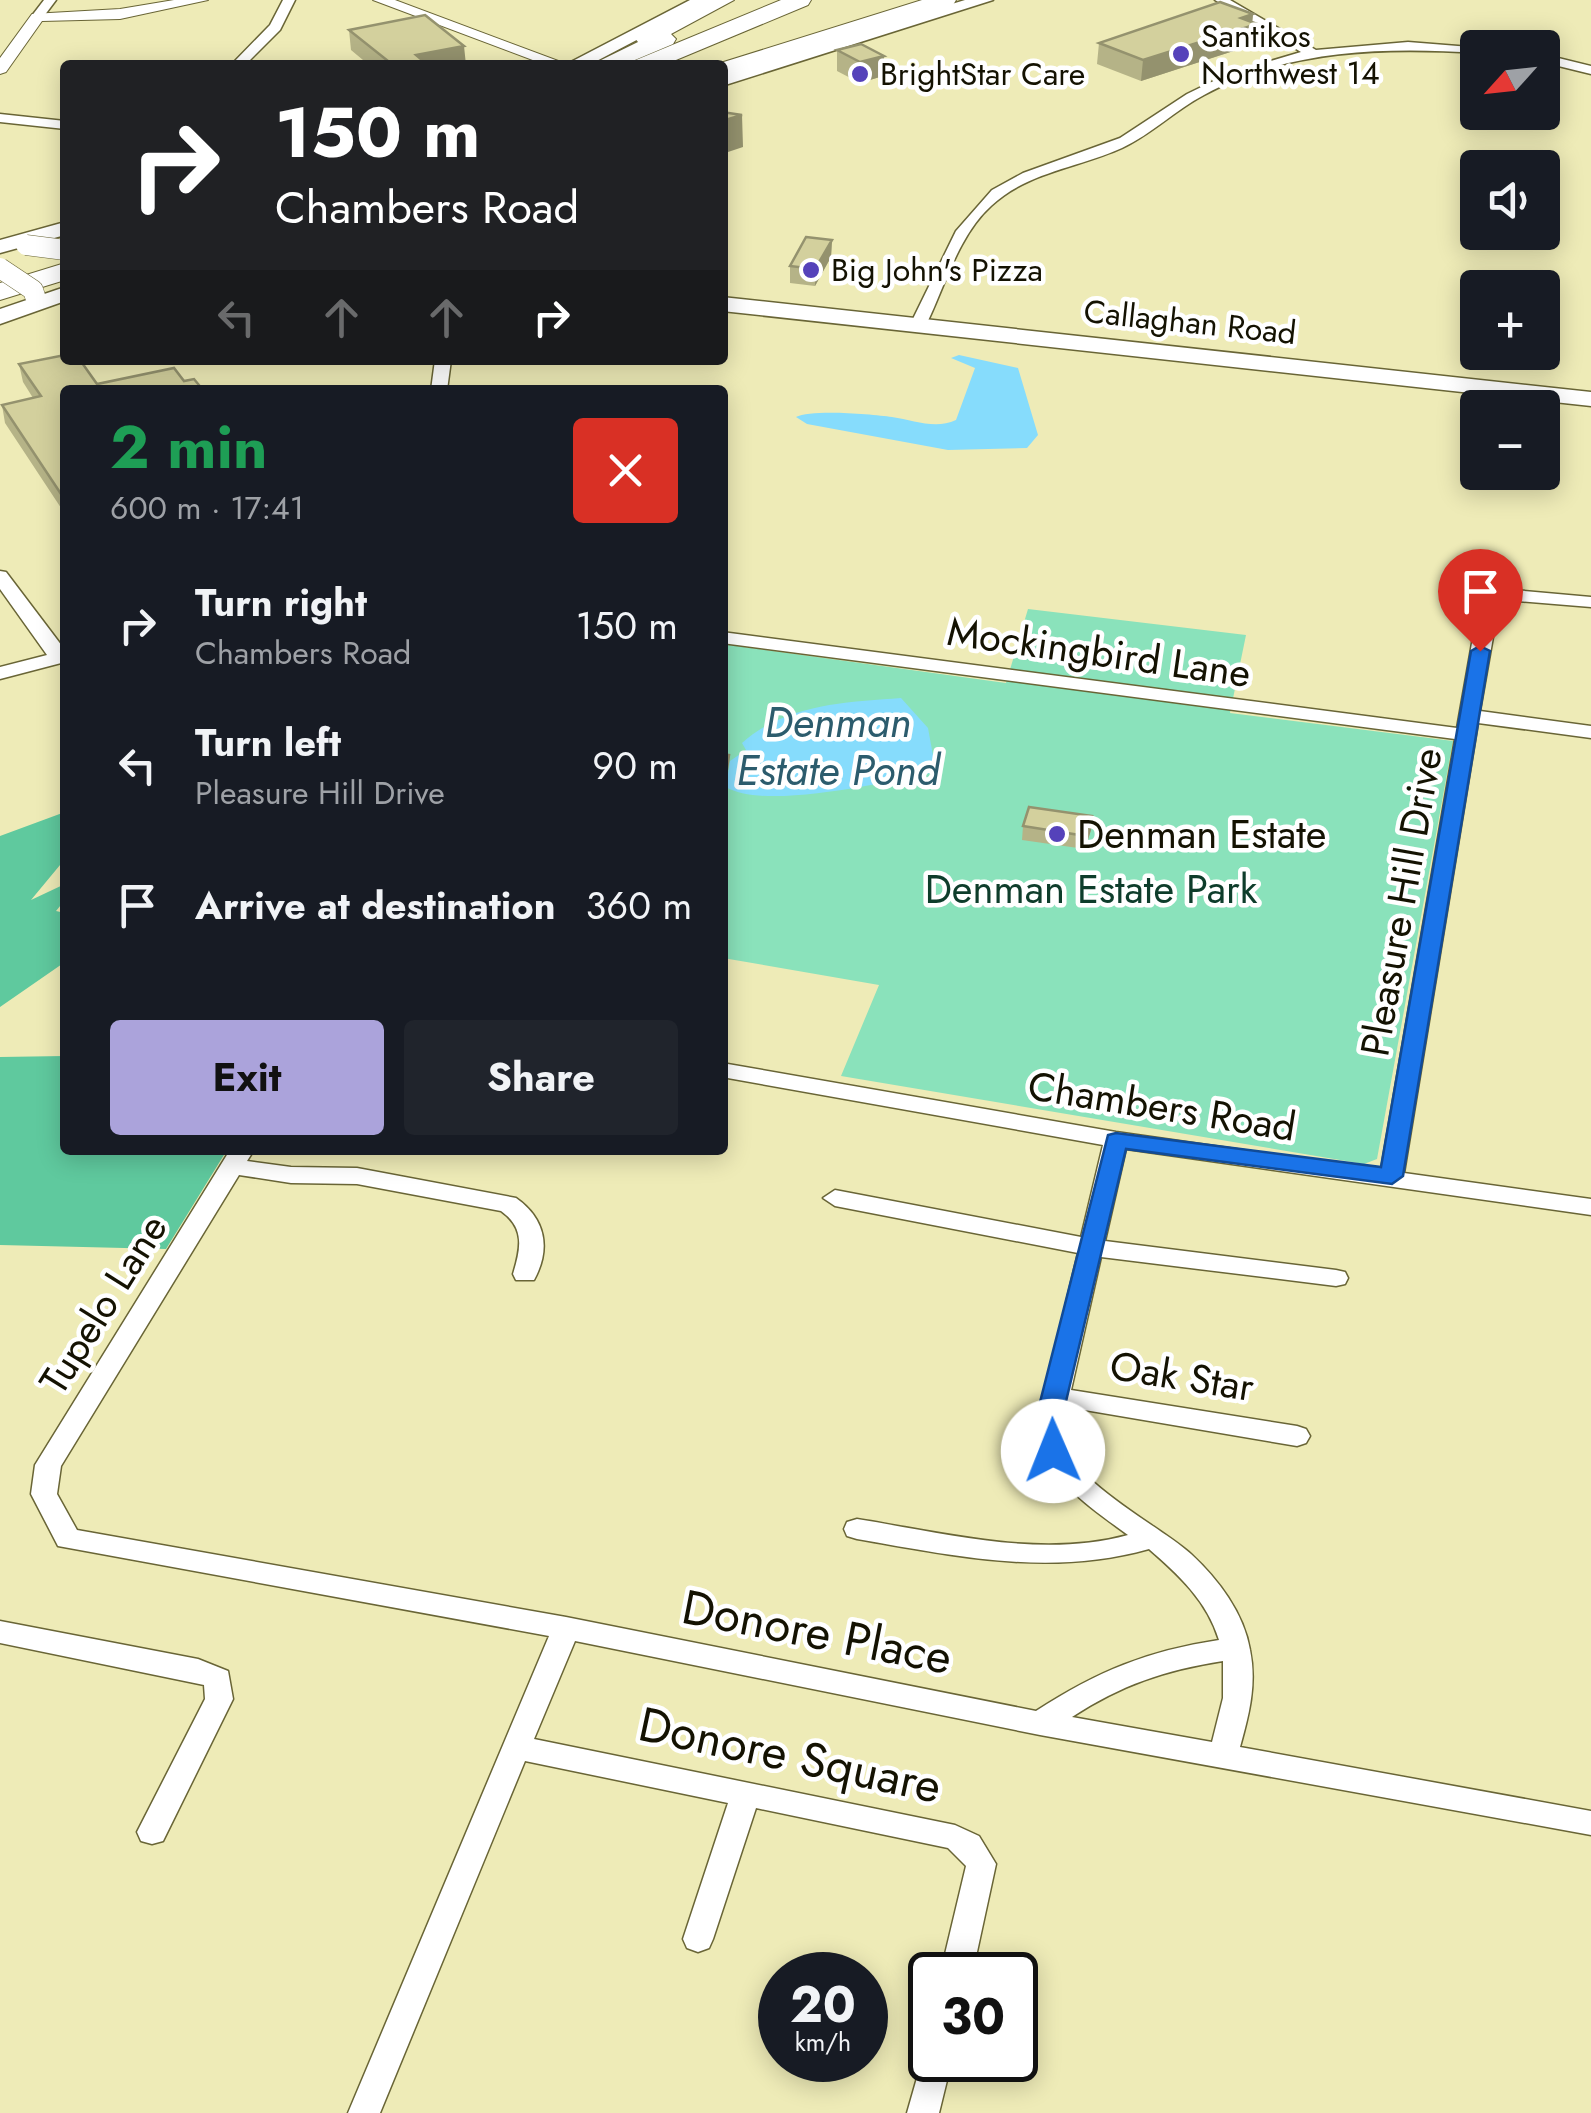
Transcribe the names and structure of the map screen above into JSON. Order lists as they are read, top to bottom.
{
  "streets": {
    "main road": ["Callaghan Road"],
    "street": [
      "Mockingbird Lane",
      "Pleasure Hill Drive",
      "Chambers Road",
      "Tupelo Lane",
      "Oak Star",
      "Donore Place",
      "Donore Square"
    ]
  },
  "crossings": [
    ["Mockingbird Lane", "Pleasure Hill Drive"],
    ["Pleasure Hill Drive", "Chambers Road"],
    ["Tupelo Lane", "Donore Place"]
  ],
  "water": ["Denman Estate Pond"],
  "parks": ["Denman Estate Park"],
  "places": [
    "Santikos Northwest 14",
    "BrightStar Care",
    "Big John's Pizza",
    "Denman Estate"
  ],
  "north": "bottom left",
  "page": {
    "map_buttons": ["+", "−"],
    "turn": ["150 m", "Chambers Road"],
    "heading": ["2 min", "600 m · 17:41"],
    "list": [
      {
        "name": "Turn right",
        "note": "Chambers Road",
        "value": "150 m"
      },
      {
        "name": "Turn left",
        "note": "Pleasure Hill Drive",
        "value": "90 m"
      },
      {
        "name": "Arrive at destination",
        "value": "360 m"
      }
    ],
    "buttons": ["Exit", "Share"],
    "speed": "20 km/h",
    "limit": "30"
  }
}
